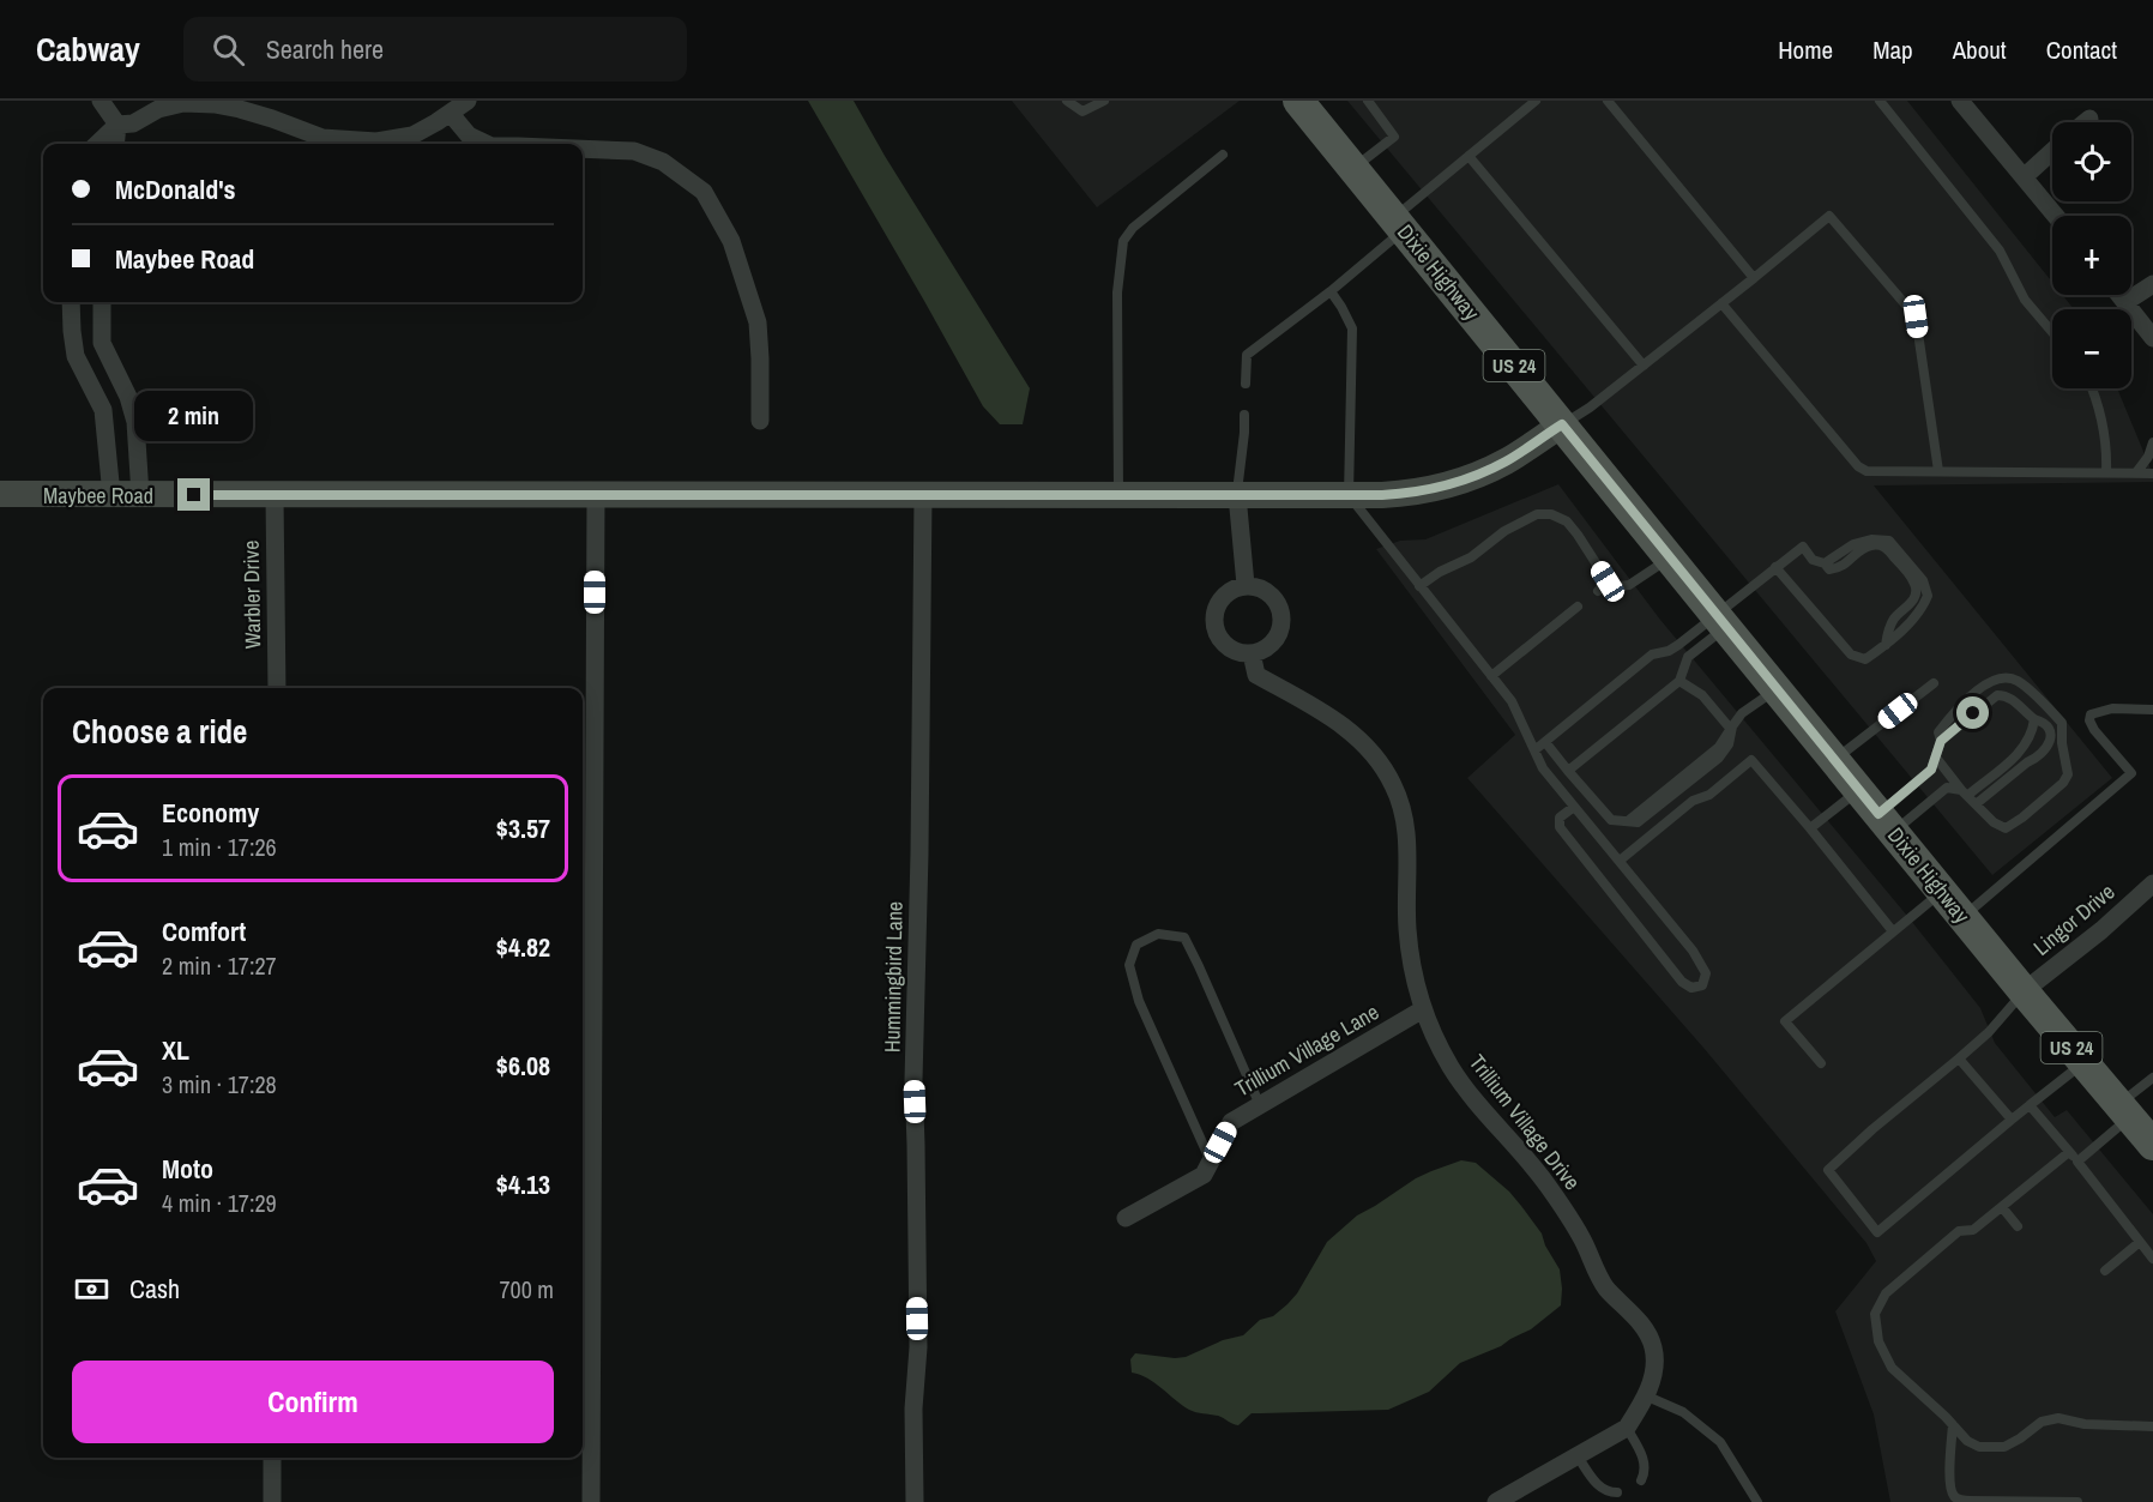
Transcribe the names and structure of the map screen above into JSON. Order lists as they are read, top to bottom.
{
  "streets": {
    "main road": ["Dixie Highway", "US 24", "Maybee Road"],
    "street": [
      "Warbler Drive",
      "Lingor Drive",
      "Hummingbird Lane",
      "Trillium Village Lane",
      "Trillium Village Drive"
    ]
  },
  "crossings": [
    ["Dixie Highway", "Maybee Road"],
    ["Dixie Highway", "Lingor Drive"],
    ["Maybee Road", "Warbler Drive"],
    ["Maybee Road", "Hummingbird Lane"],
    ["Trillium Village Lane", "Trillium Village Drive"]
  ],
  "page": {
    "header": "Cabway",
    "search": "Search here",
    "nav": [
      "Home",
      "Map",
      "About",
      "Contact"
    ],
    "map_buttons": ["+", "−"],
    "banner": ["McDonald's", "Maybee Road"],
    "bubble": "2 min",
    "heading": "Choose a ride",
    "list": [
      {
        "name": "Economy",
        "note": "1 min · 17:26",
        "value": "$3.57"
      },
      {
        "name": "Comfort",
        "note": "2 min · 17:27",
        "value": "$4.82"
      },
      {
        "name": "XL",
        "note": "3 min · 17:28",
        "value": "$6.08"
      },
      {
        "name": "Moto",
        "note": "4 min · 17:29",
        "value": "$4.13"
      }
    ],
    "pay": ["Cash", "700 m"],
    "buttons": "Confirm"
  }
}
